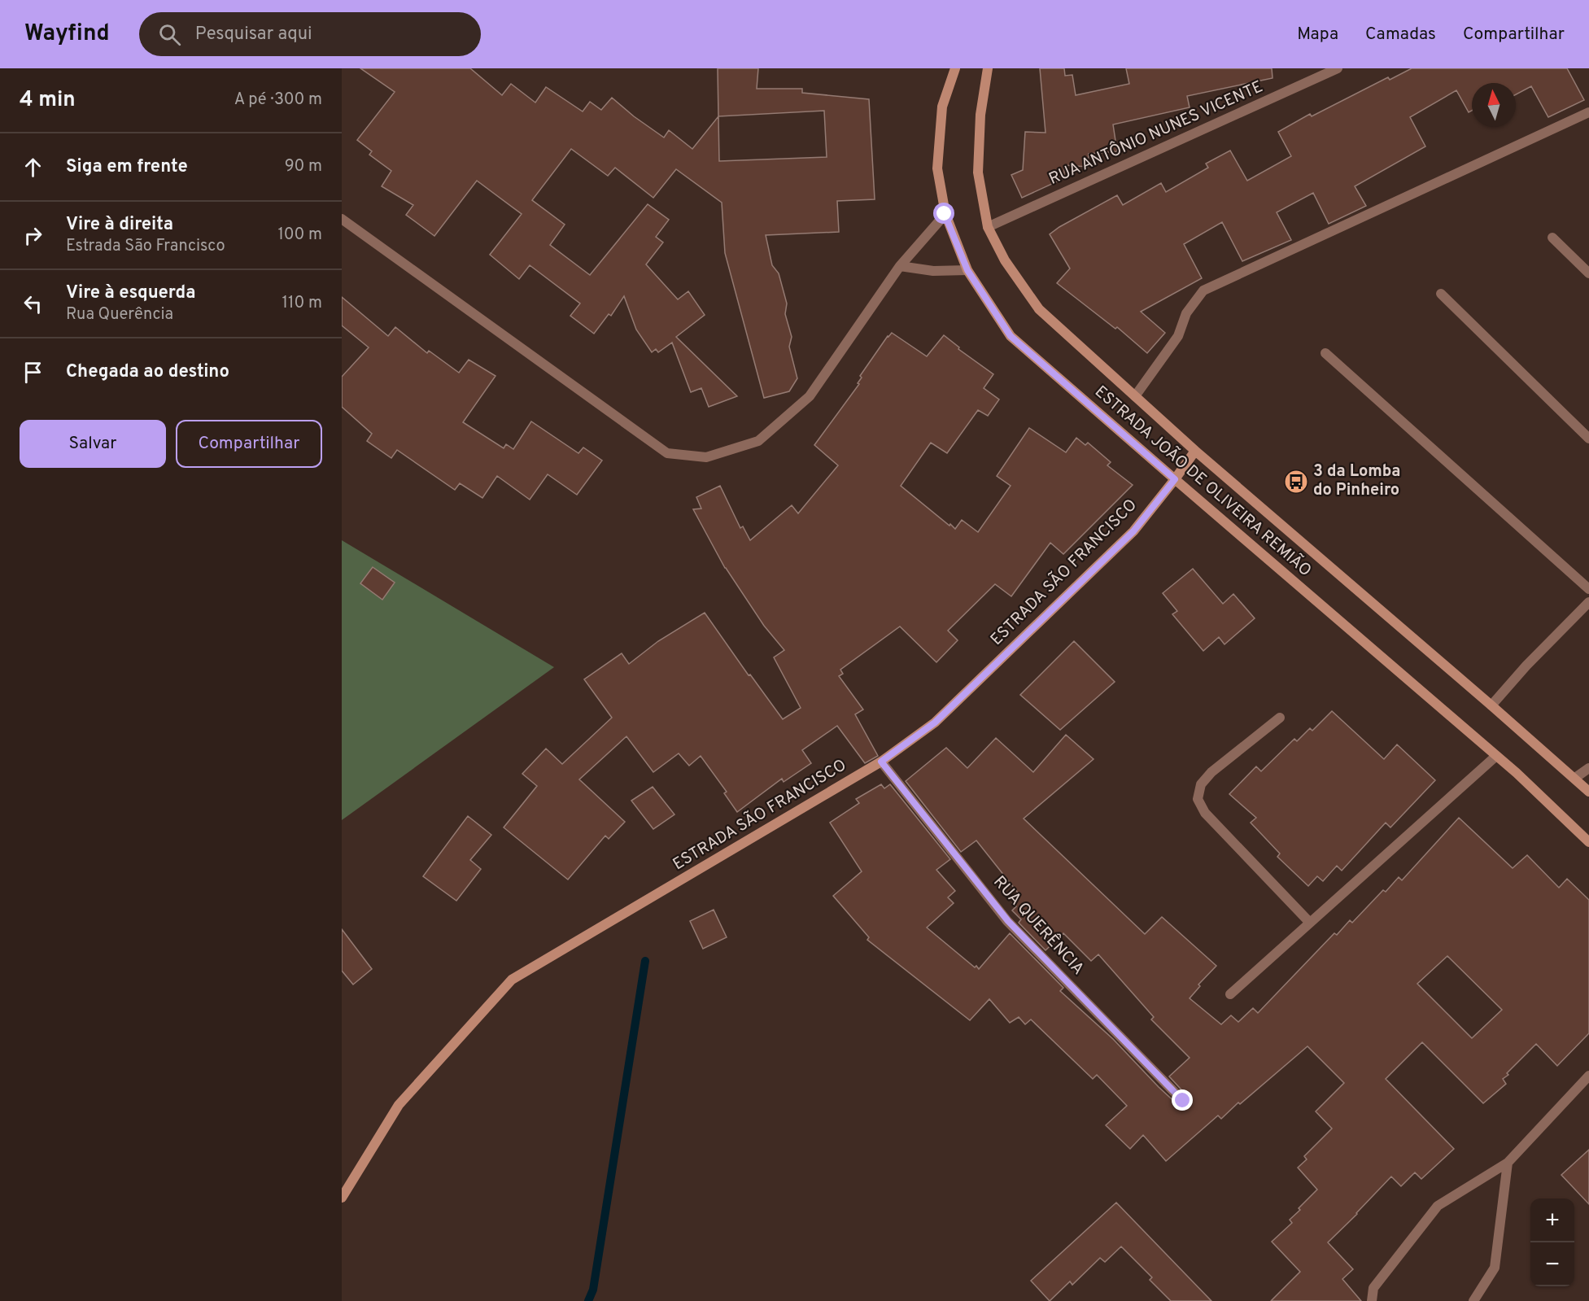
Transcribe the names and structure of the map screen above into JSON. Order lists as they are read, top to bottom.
{
  "streets": {
    "main road": ["ESTRADA JOÃO DE OLIVEIRA REMIÃO", "ESTRADA SÃO FRANCISCO"],
    "street": ["RUA ANTÔNIO NUNES VICENTE", "RUA QUERÊNCIA"]
  },
  "crossings": [
    ["RUA ANTÔNIO NUNES VICENTE", "ESTRADA JOÃO DE OLIVEIRA REMIÃO"],
    ["ESTRADA JOÃO DE OLIVEIRA REMIÃO", "ESTRADA SÃO FRANCISCO"],
    ["ESTRADA SÃO FRANCISCO", "RUA QUERÊNCIA"]
  ],
  "places": {
    "bus stop": ["3 da Lomba do Pinheiro"]
  },
  "north": "top",
  "page": {
    "header": "Wayfind",
    "search": "Pesquisar aqui",
    "nav": ["Mapa", "Camadas", "Compartilhar"],
    "heading": ["4 min", "A pé · 300 m"],
    "list": [
      ["Siga em frente", "90 m"],
      ["Vire à direita", "Estrada São Francisco", "100 m"],
      ["Vire à esquerda", "Rua Querência", "110 m"],
      "Chegada ao destino"
    ],
    "buttons": ["Salvar", "Compartilhar"],
    "map_buttons": ["+", "−"]
  }
}
